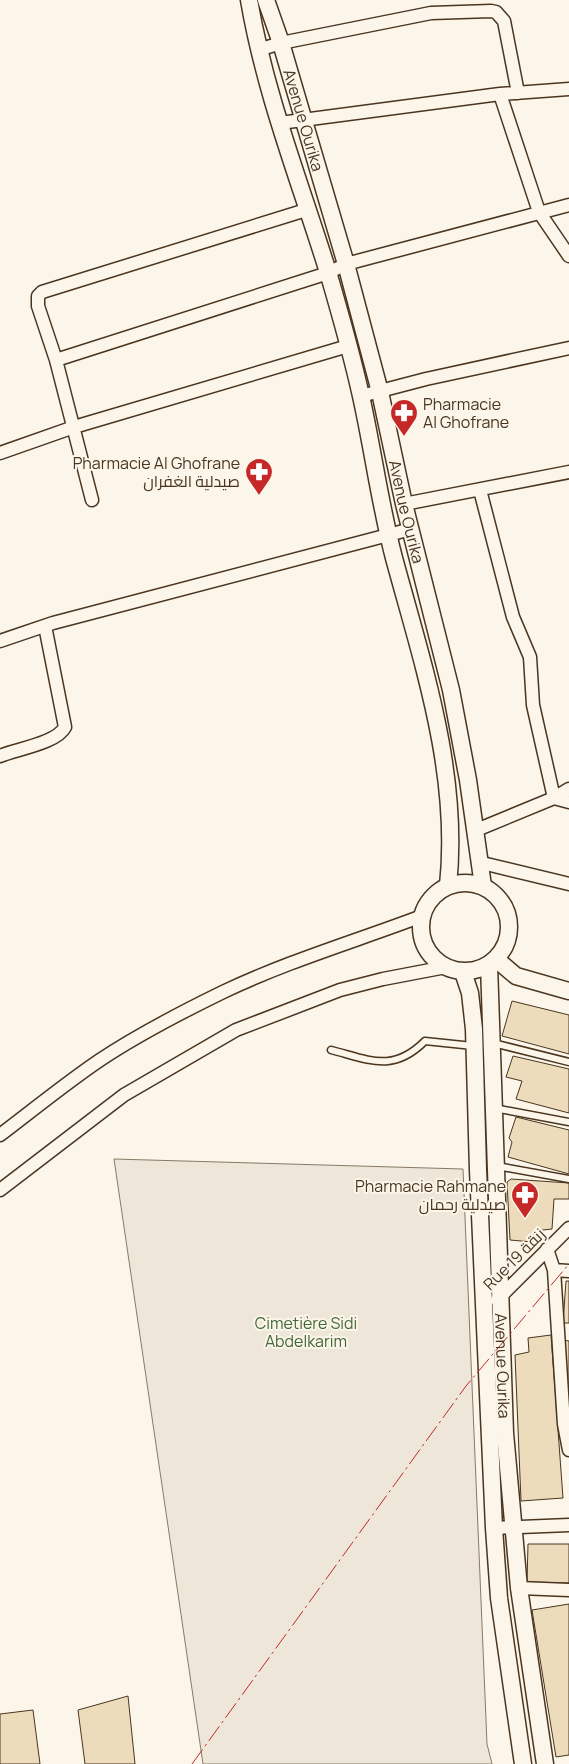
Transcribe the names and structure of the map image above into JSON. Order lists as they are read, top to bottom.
{
  "streets": {
    "street": ["Avenue Ourika", "Rue 19 زنقة"]
  },
  "crossings": [
    ["Avenue Ourika", "Rue 19 زنقة"]
  ],
  "parks": ["Cimetière Sidi Abdelkarim"],
  "places": {
    "pharmacy": ["Pharmacie Al Ghofrane", "Pharmacie Al Ghofrane صيدلية الغفران", "Pharmacie Rahmane صيدلية رحمان"]
  }
}
